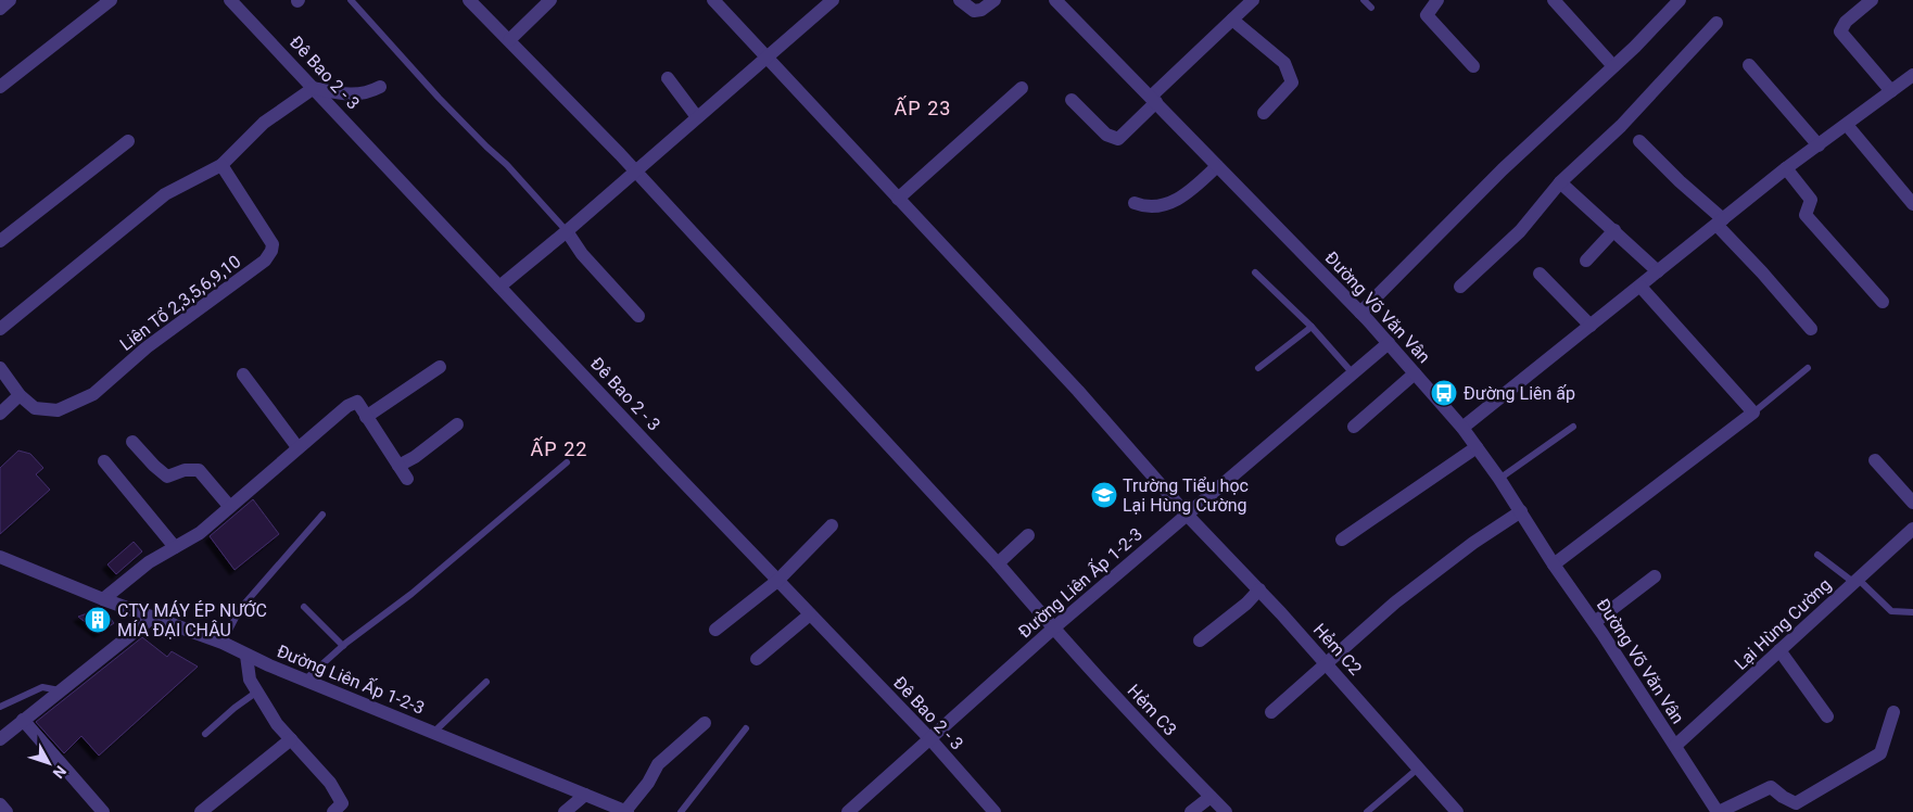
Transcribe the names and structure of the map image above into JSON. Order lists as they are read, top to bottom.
{
  "streets": {
    "street": [
      "Đê Bao 2 - 3",
      "Liên Tổ 2,3,5,6,9,10",
      "Đường Võ Văn Vân",
      "Đường Liên Ấp 1-2-3",
      "Lại Hùng Cường",
      "Hẻm C2",
      "Hẻm C3"
    ]
  },
  "crossings": [
    ["Đê Bao 2 - 3", "Đường Liên Ấp 1-2-3"],
    ["Đường Võ Văn Vân", "Đường Liên Ấp 1-2-3"],
    ["Đường Võ Văn Vân", "Lại Hùng Cường"],
    ["Đường Liên Ấp 1-2-3", "Hẻm C2"],
    ["Đường Liên Ấp 1-2-3", "Hẻm C3"]
  ],
  "districts": ["ẤP 23", "ẤP 22"],
  "places": {
    "bus stop": ["Đường Liên ấp"],
    "school or university": ["Trường Tiểu học Lại Hùng Cường"],
    "building": ["CTY MÁY ÉP NƯỚC MÍA ĐẠI CHÂU"]
  },
  "north": "bottom right"
}
